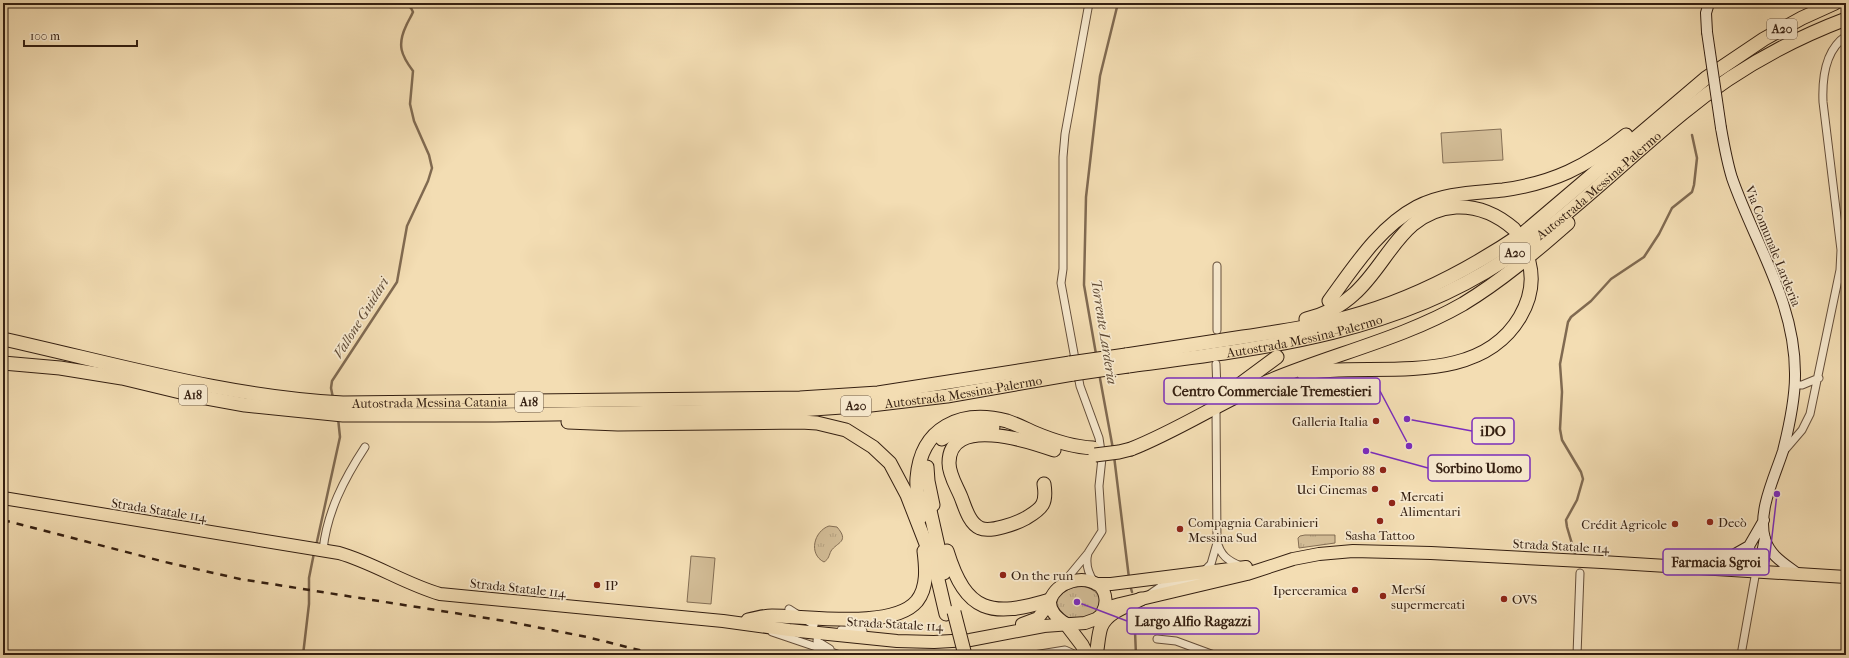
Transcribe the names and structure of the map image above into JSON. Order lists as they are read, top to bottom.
{
  "streets": {
    "highway": [
      "A20",
      "Autostrada Messina-Palermo",
      "A18",
      "Autostrada Messina-Catania"
    ],
    "main road": ["Strada Statale 114"],
    "street": ["Via Comunale Larderia"]
  },
  "crossings": [
    ["Autostrada Messina-Palermo", "Autostrada Messina-Catania"],
    ["Via Comunale Larderia", "Strada Statale 114"],
    ["A18", "Autostrada Messina-Catania"]
  ],
  "water": ["Vallone Guidari", "Torrente Larderia"],
  "places": [
    "iDO",
    "Galleria Italia",
    "Centro Commerciale Tremestieri",
    "Sorbino Uomo",
    "Emporio 88",
    "Uci Cinemas",
    "Farmacia Sgroi",
    "Mercati Alimentari",
    "Sasha Tattoo",
    "Decò",
    "Crédit Agricole",
    "Compagnia Carabinieri Messina Sud",
    "On the run",
    "IP",
    "Iperceramica",
    "MerSí supermercati",
    "OVS",
    "Largo Alfio Ragazzi"
  ],
  "scale_bar": "100 m"
}
